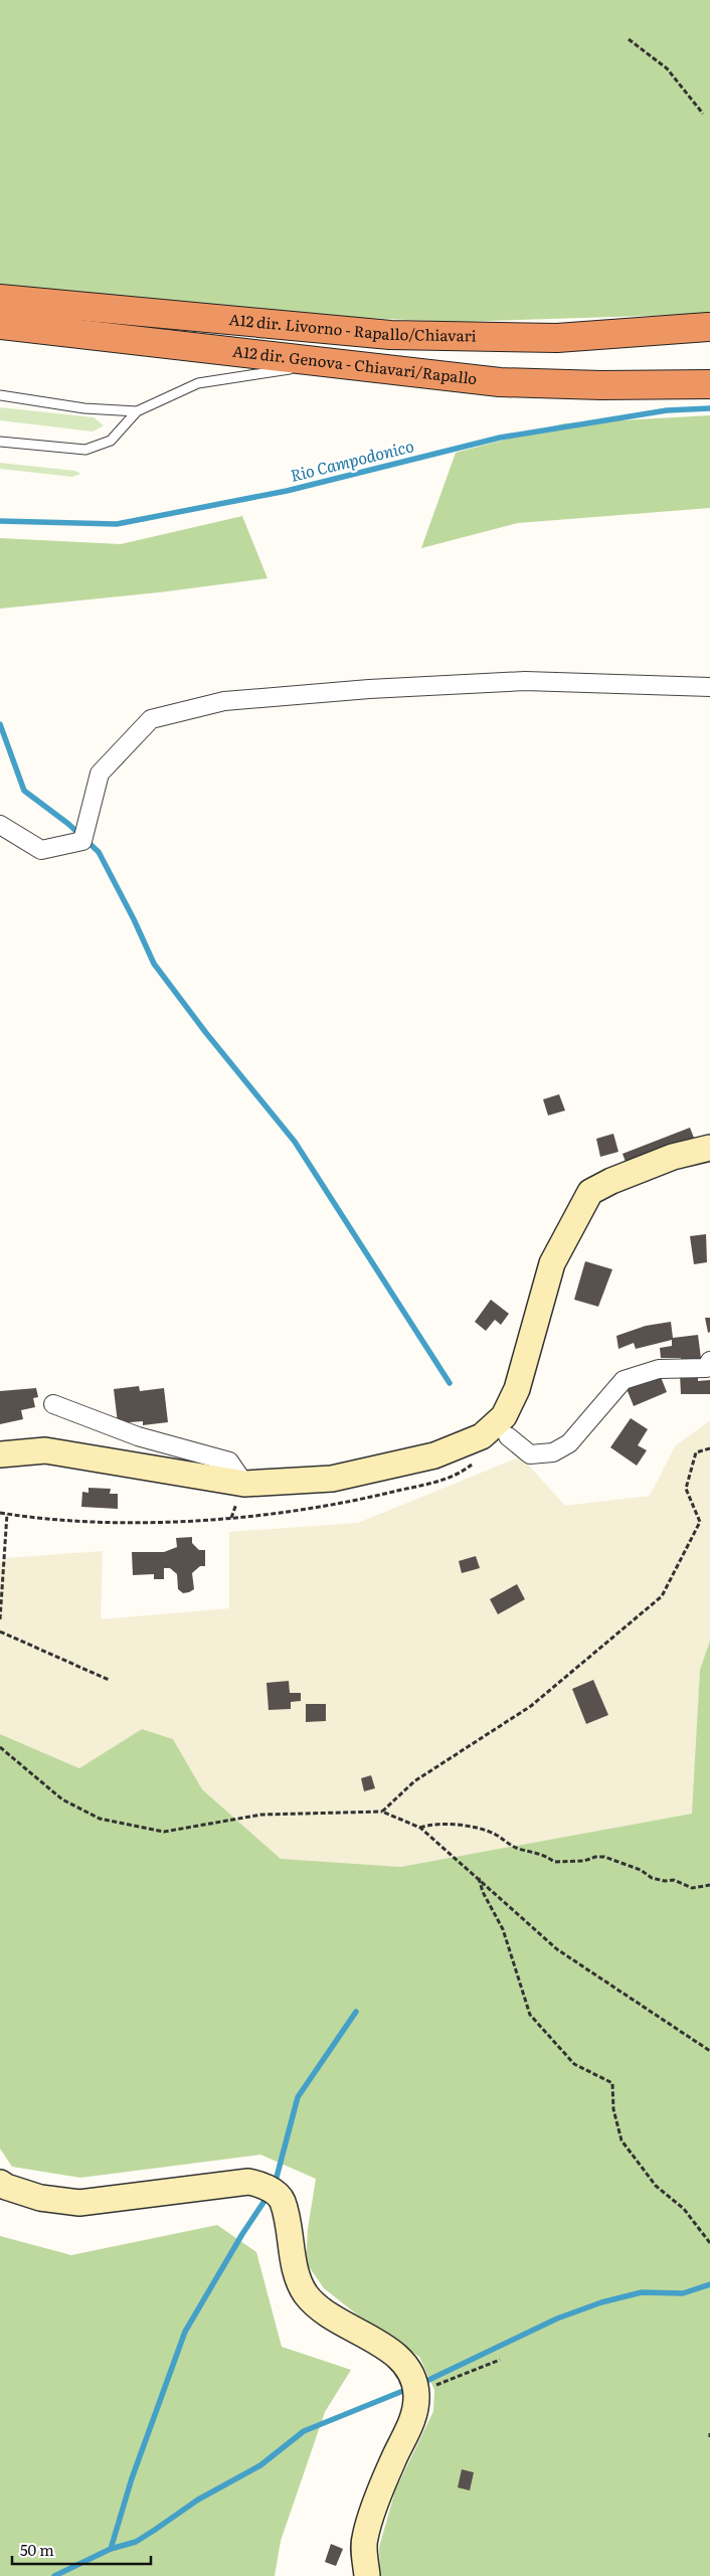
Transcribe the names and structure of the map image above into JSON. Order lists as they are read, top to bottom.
{
  "streets": {
    "highway": ["A12 dir. Livorno - Rapallo/Chiavari", "A12 dir. Genova - Chiavari/Rapallo"]
  },
  "water": ["Rio Campodonico"],
  "scale_bar": "50 m"
}
